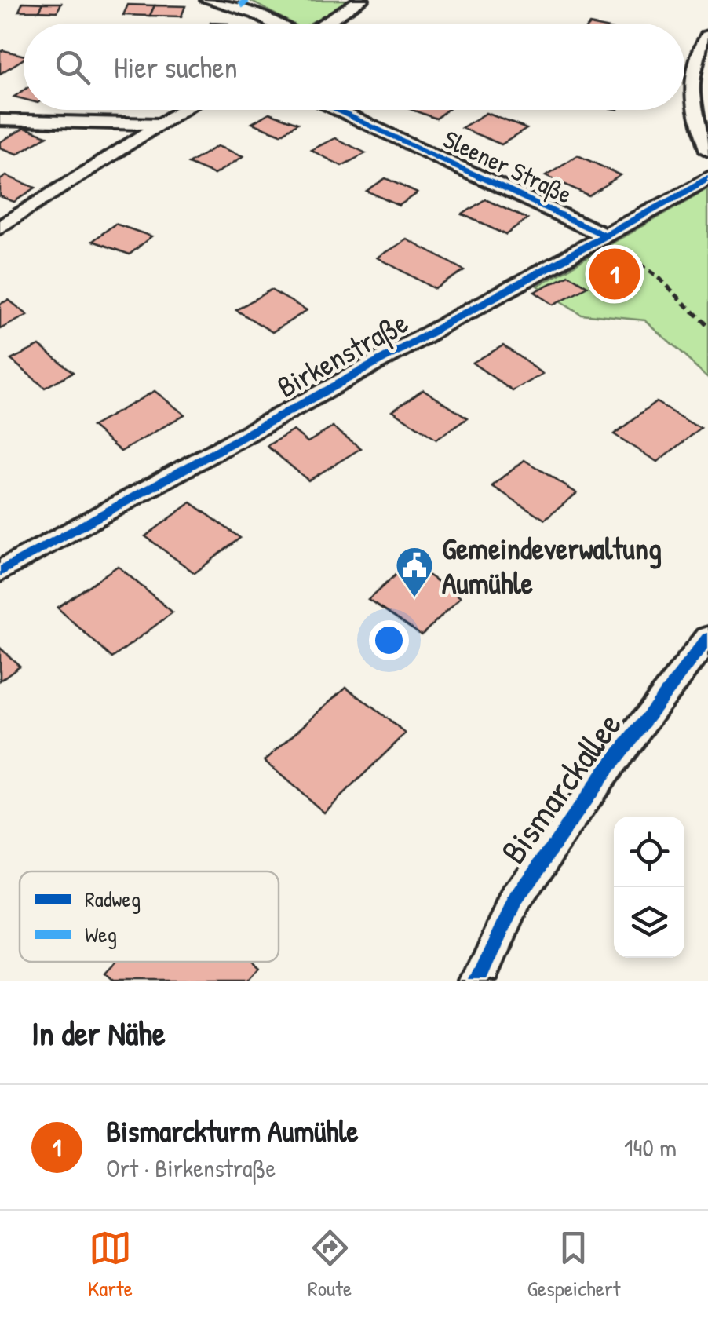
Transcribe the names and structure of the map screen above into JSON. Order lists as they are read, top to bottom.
{
  "streets": {
    "street": ["Sleener Straße", "Birkenstraße", "Bismarckallee"]
  },
  "crossings": [
    ["Sleener Straße", "Birkenstraße"]
  ],
  "places": {
    "public building": ["Gemeindeverwaltung Aumühle"]
  },
  "legend": ["Radweg", "Weg"],
  "page": {
    "search": "Hier suchen",
    "pins": "1",
    "heading": "In der Nähe",
    "list": [
      {
        "mark": "1",
        "name": "Bismarckturm Aumühle",
        "note": "Ort · Birkenstraße",
        "value": "140 m"
      }
    ],
    "nav": ["Karte", "Route", "Gespeichert"]
  }
}
